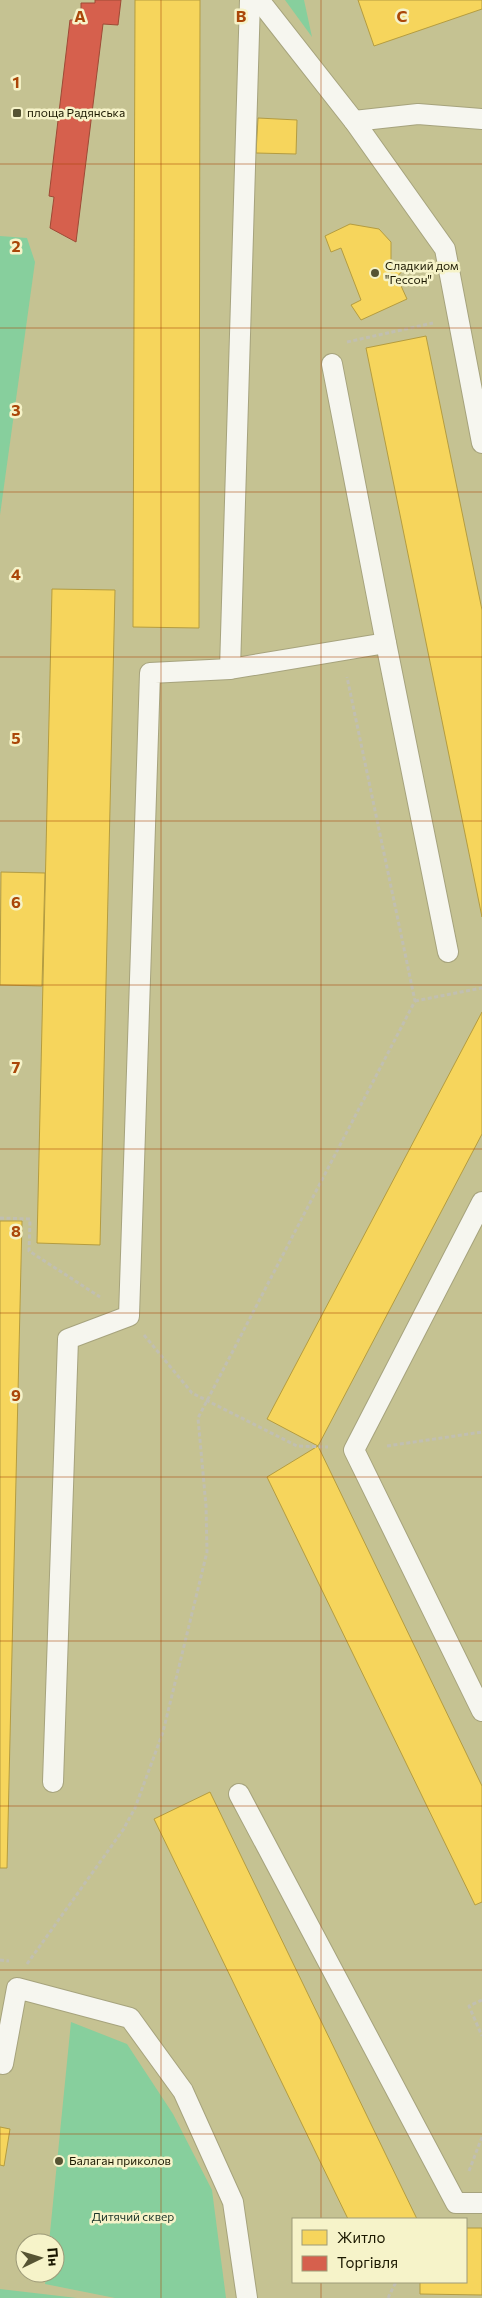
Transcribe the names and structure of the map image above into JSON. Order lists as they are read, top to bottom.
{
  "parks": ["Дитячий сквер"],
  "places": {
    "transit": ["площа Радянська"],
    "other": ["Сладкий дом \"Гессон\"", "Балаган приколов"]
  },
  "legend": ["Житло", "Торгівля"],
  "north": "right",
  "grid": {
    "columns": ["A", "B", "C"],
    "rows": [
      "1",
      "2",
      "3",
      "4",
      "5",
      "6",
      "7",
      "8",
      "9"
    ]
  }
}
